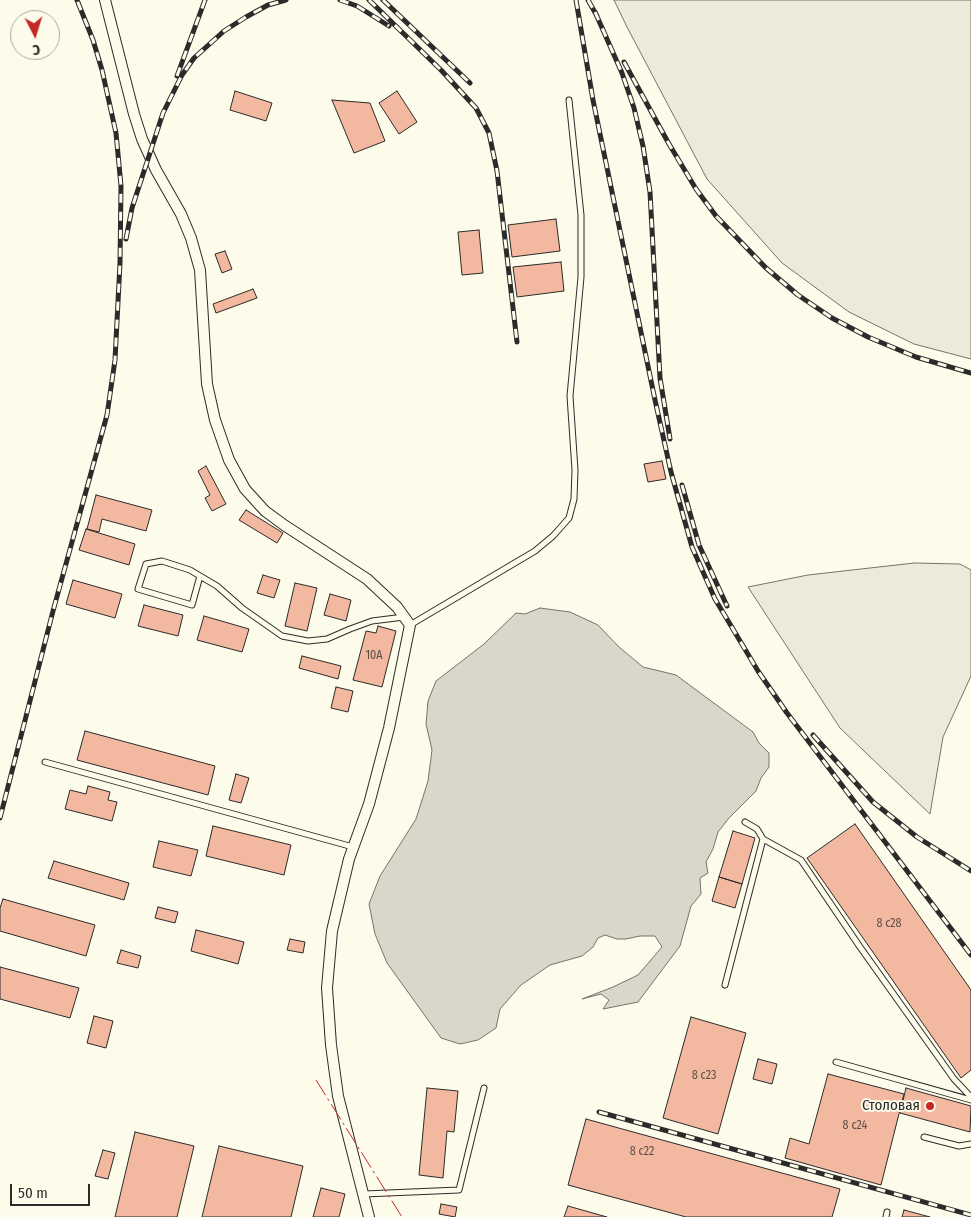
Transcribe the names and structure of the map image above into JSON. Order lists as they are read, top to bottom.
{
  "places": ["Столовая"],
  "house_numbers": [
    "10А",
    "8 с28",
    "8 с23",
    "8 с24",
    "8 с22"
  ],
  "scale_bar": "50 m",
  "north": "bottom"
}
